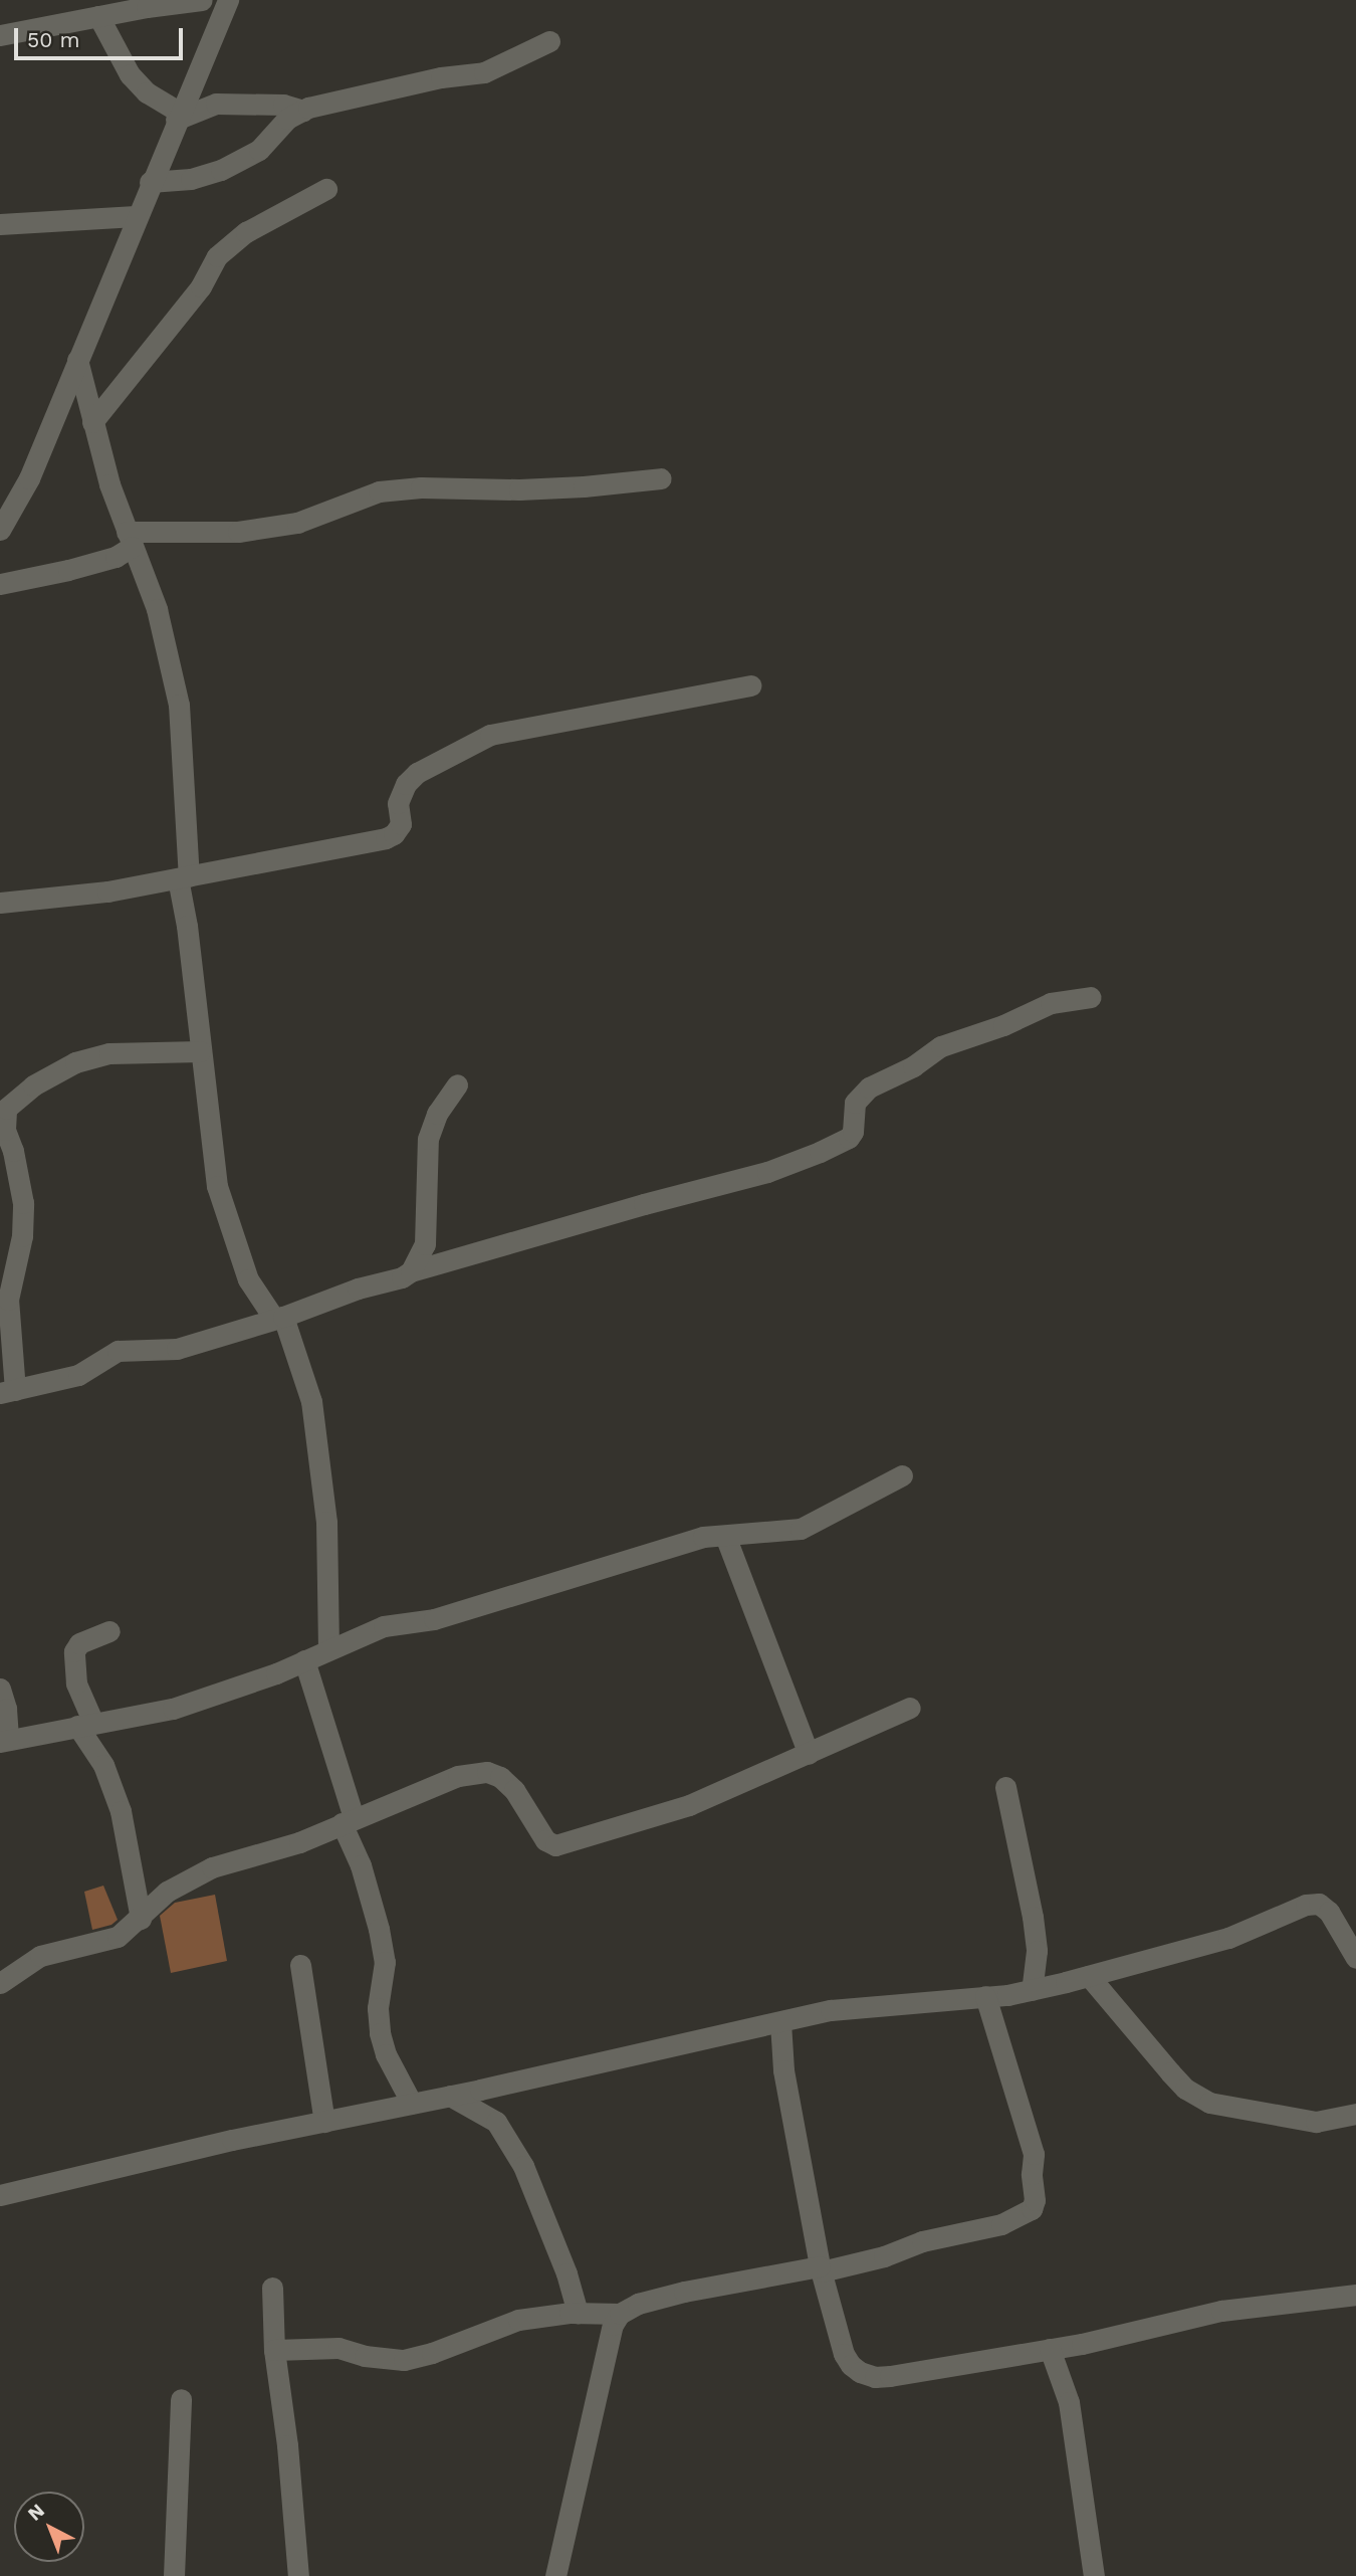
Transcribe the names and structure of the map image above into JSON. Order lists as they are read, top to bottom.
{
  "scale_bar": "50 m",
  "north": "top left"
}
